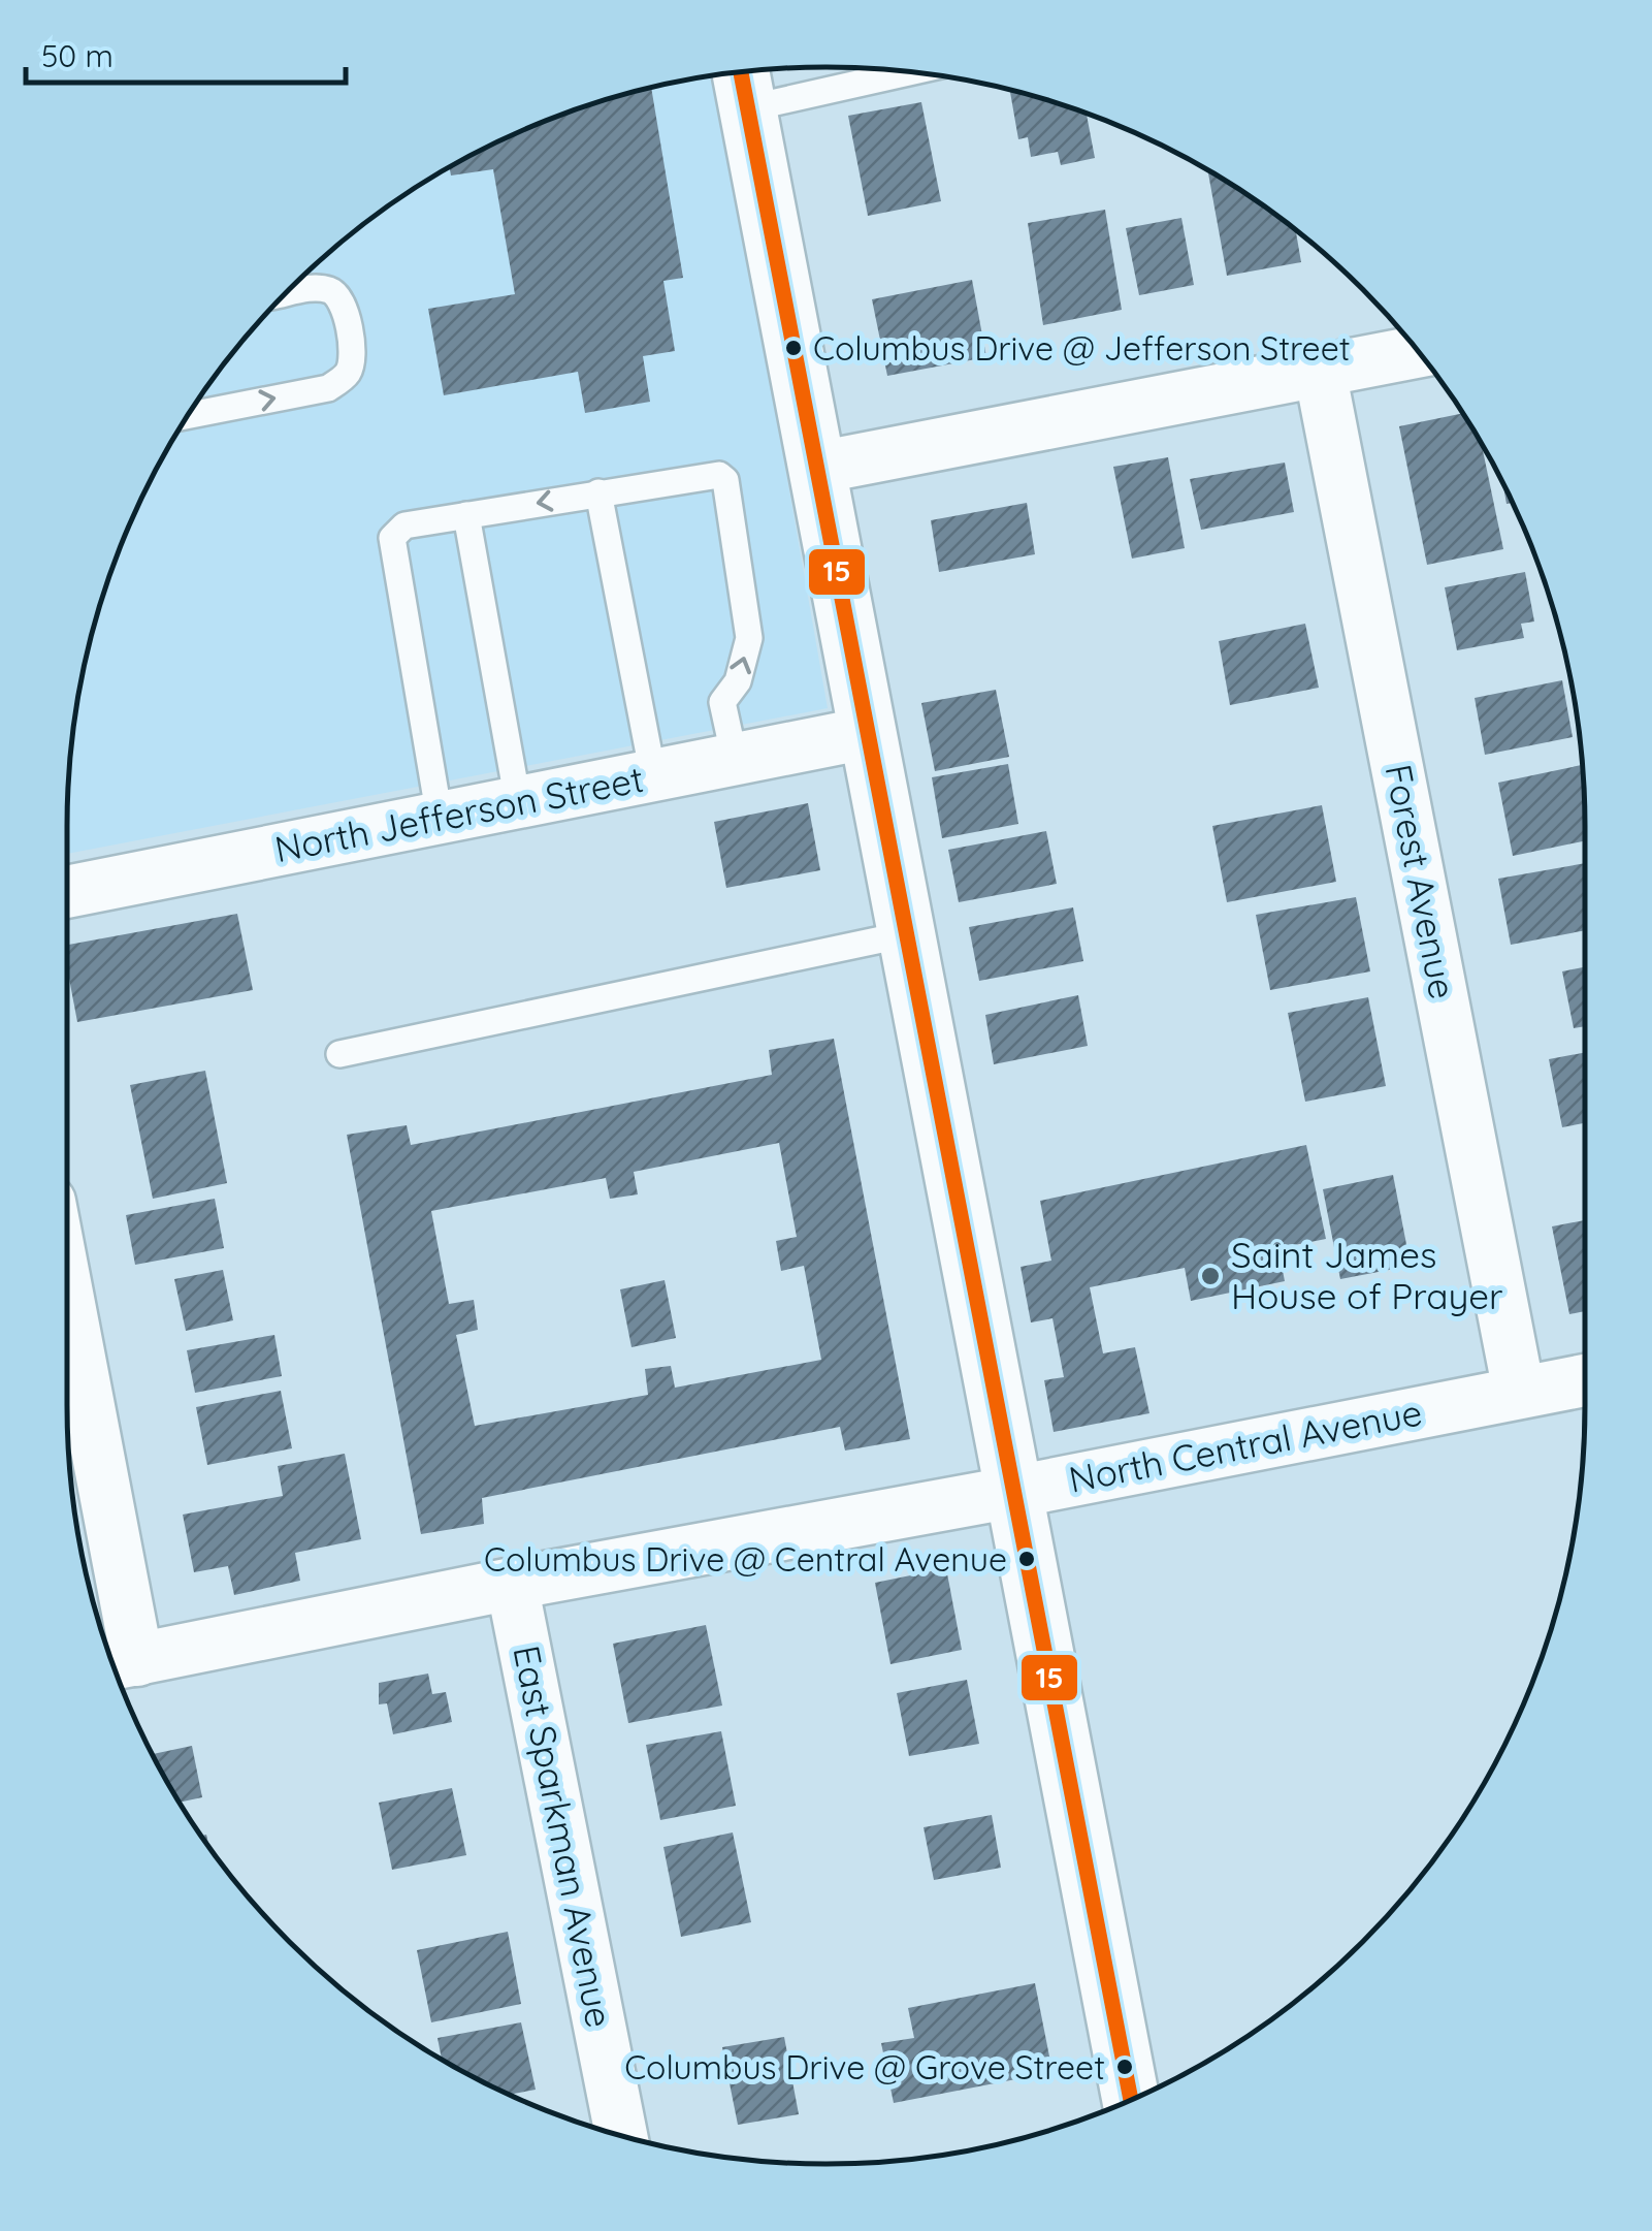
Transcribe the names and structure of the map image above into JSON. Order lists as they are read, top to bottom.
{
  "streets": {
    "street": [
      "North Jefferson Street",
      "Forest Avenue",
      "North Central Avenue",
      "East Sparkman Avenue"
    ]
  },
  "crossings": [
    ["Forest Avenue", "North Central Avenue"],
    ["North Central Avenue", "East Sparkman Avenue"]
  ],
  "places": [
    "Columbus Drive @ Jefferson Street",
    "Saint James House of Prayer",
    "Columbus Drive @ Central Avenue",
    "Columbus Drive @ Grove Street"
  ],
  "lines": ["transit line 15"],
  "scale_bar": "50 m"
}
